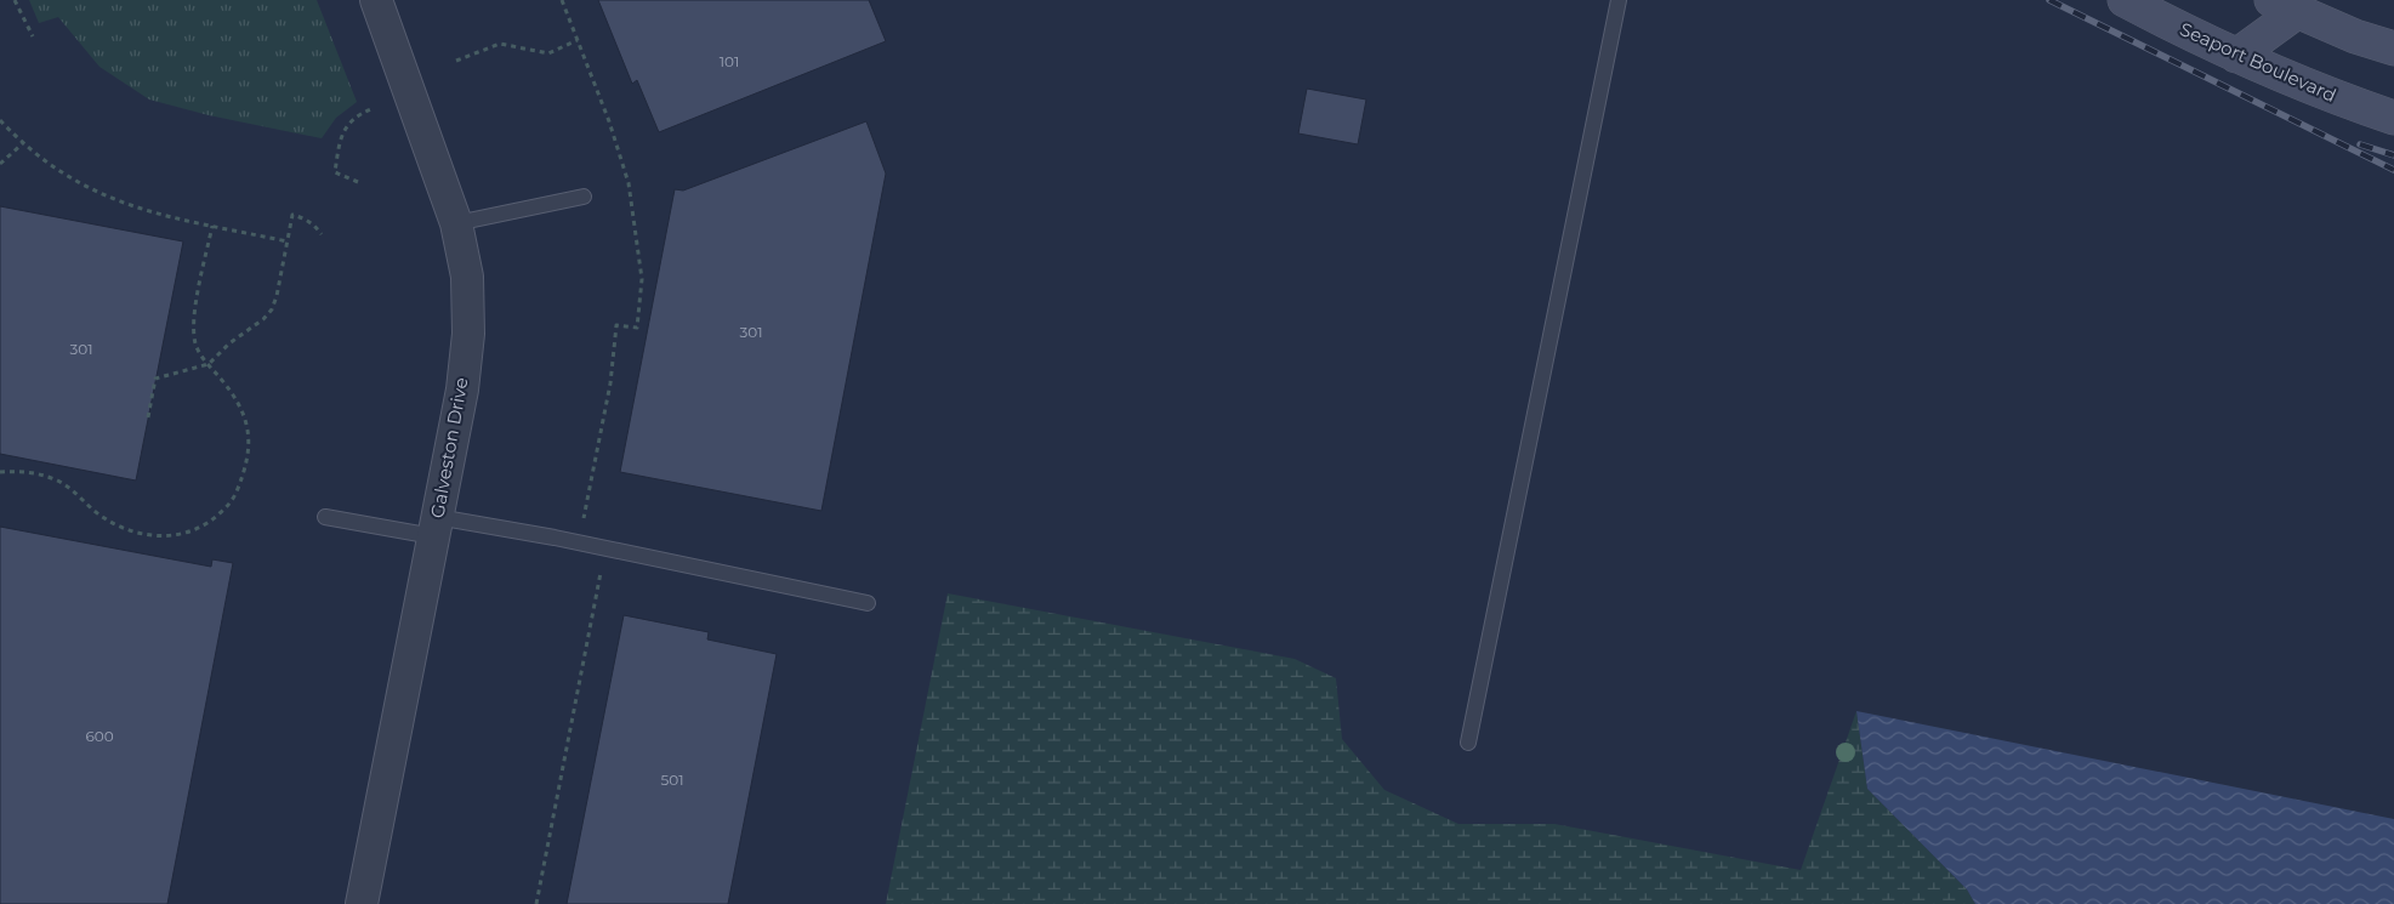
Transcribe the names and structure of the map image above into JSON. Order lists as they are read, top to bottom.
{
  "streets": {
    "main road": ["Seaport Boulevard"],
    "street": ["Galveston Drive"]
  },
  "house_numbers": [
    "101",
    "301",
    "301",
    "600",
    "501"
  ]
}
